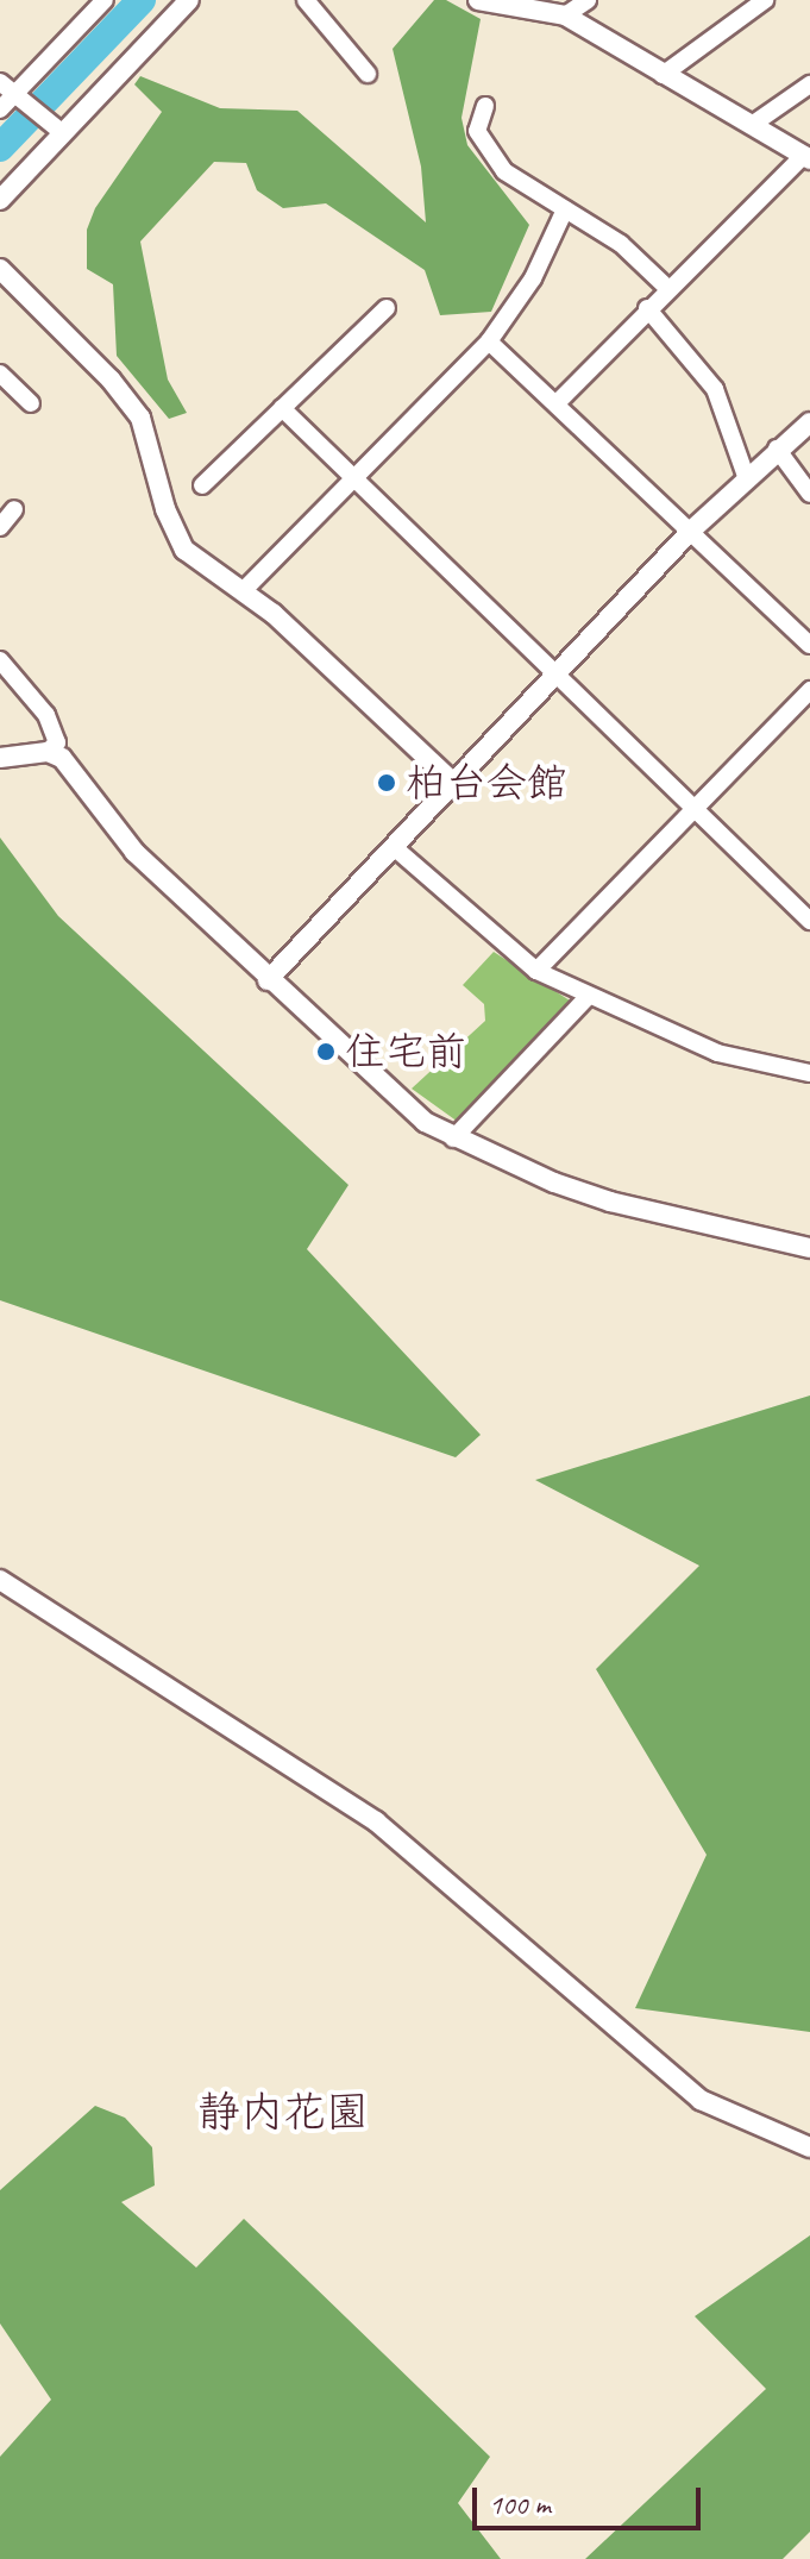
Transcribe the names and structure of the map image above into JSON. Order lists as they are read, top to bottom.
{
  "districts": ["静内花園"],
  "places": ["柏台会館", "住宅前"],
  "scale_bar": "100 m"
}
